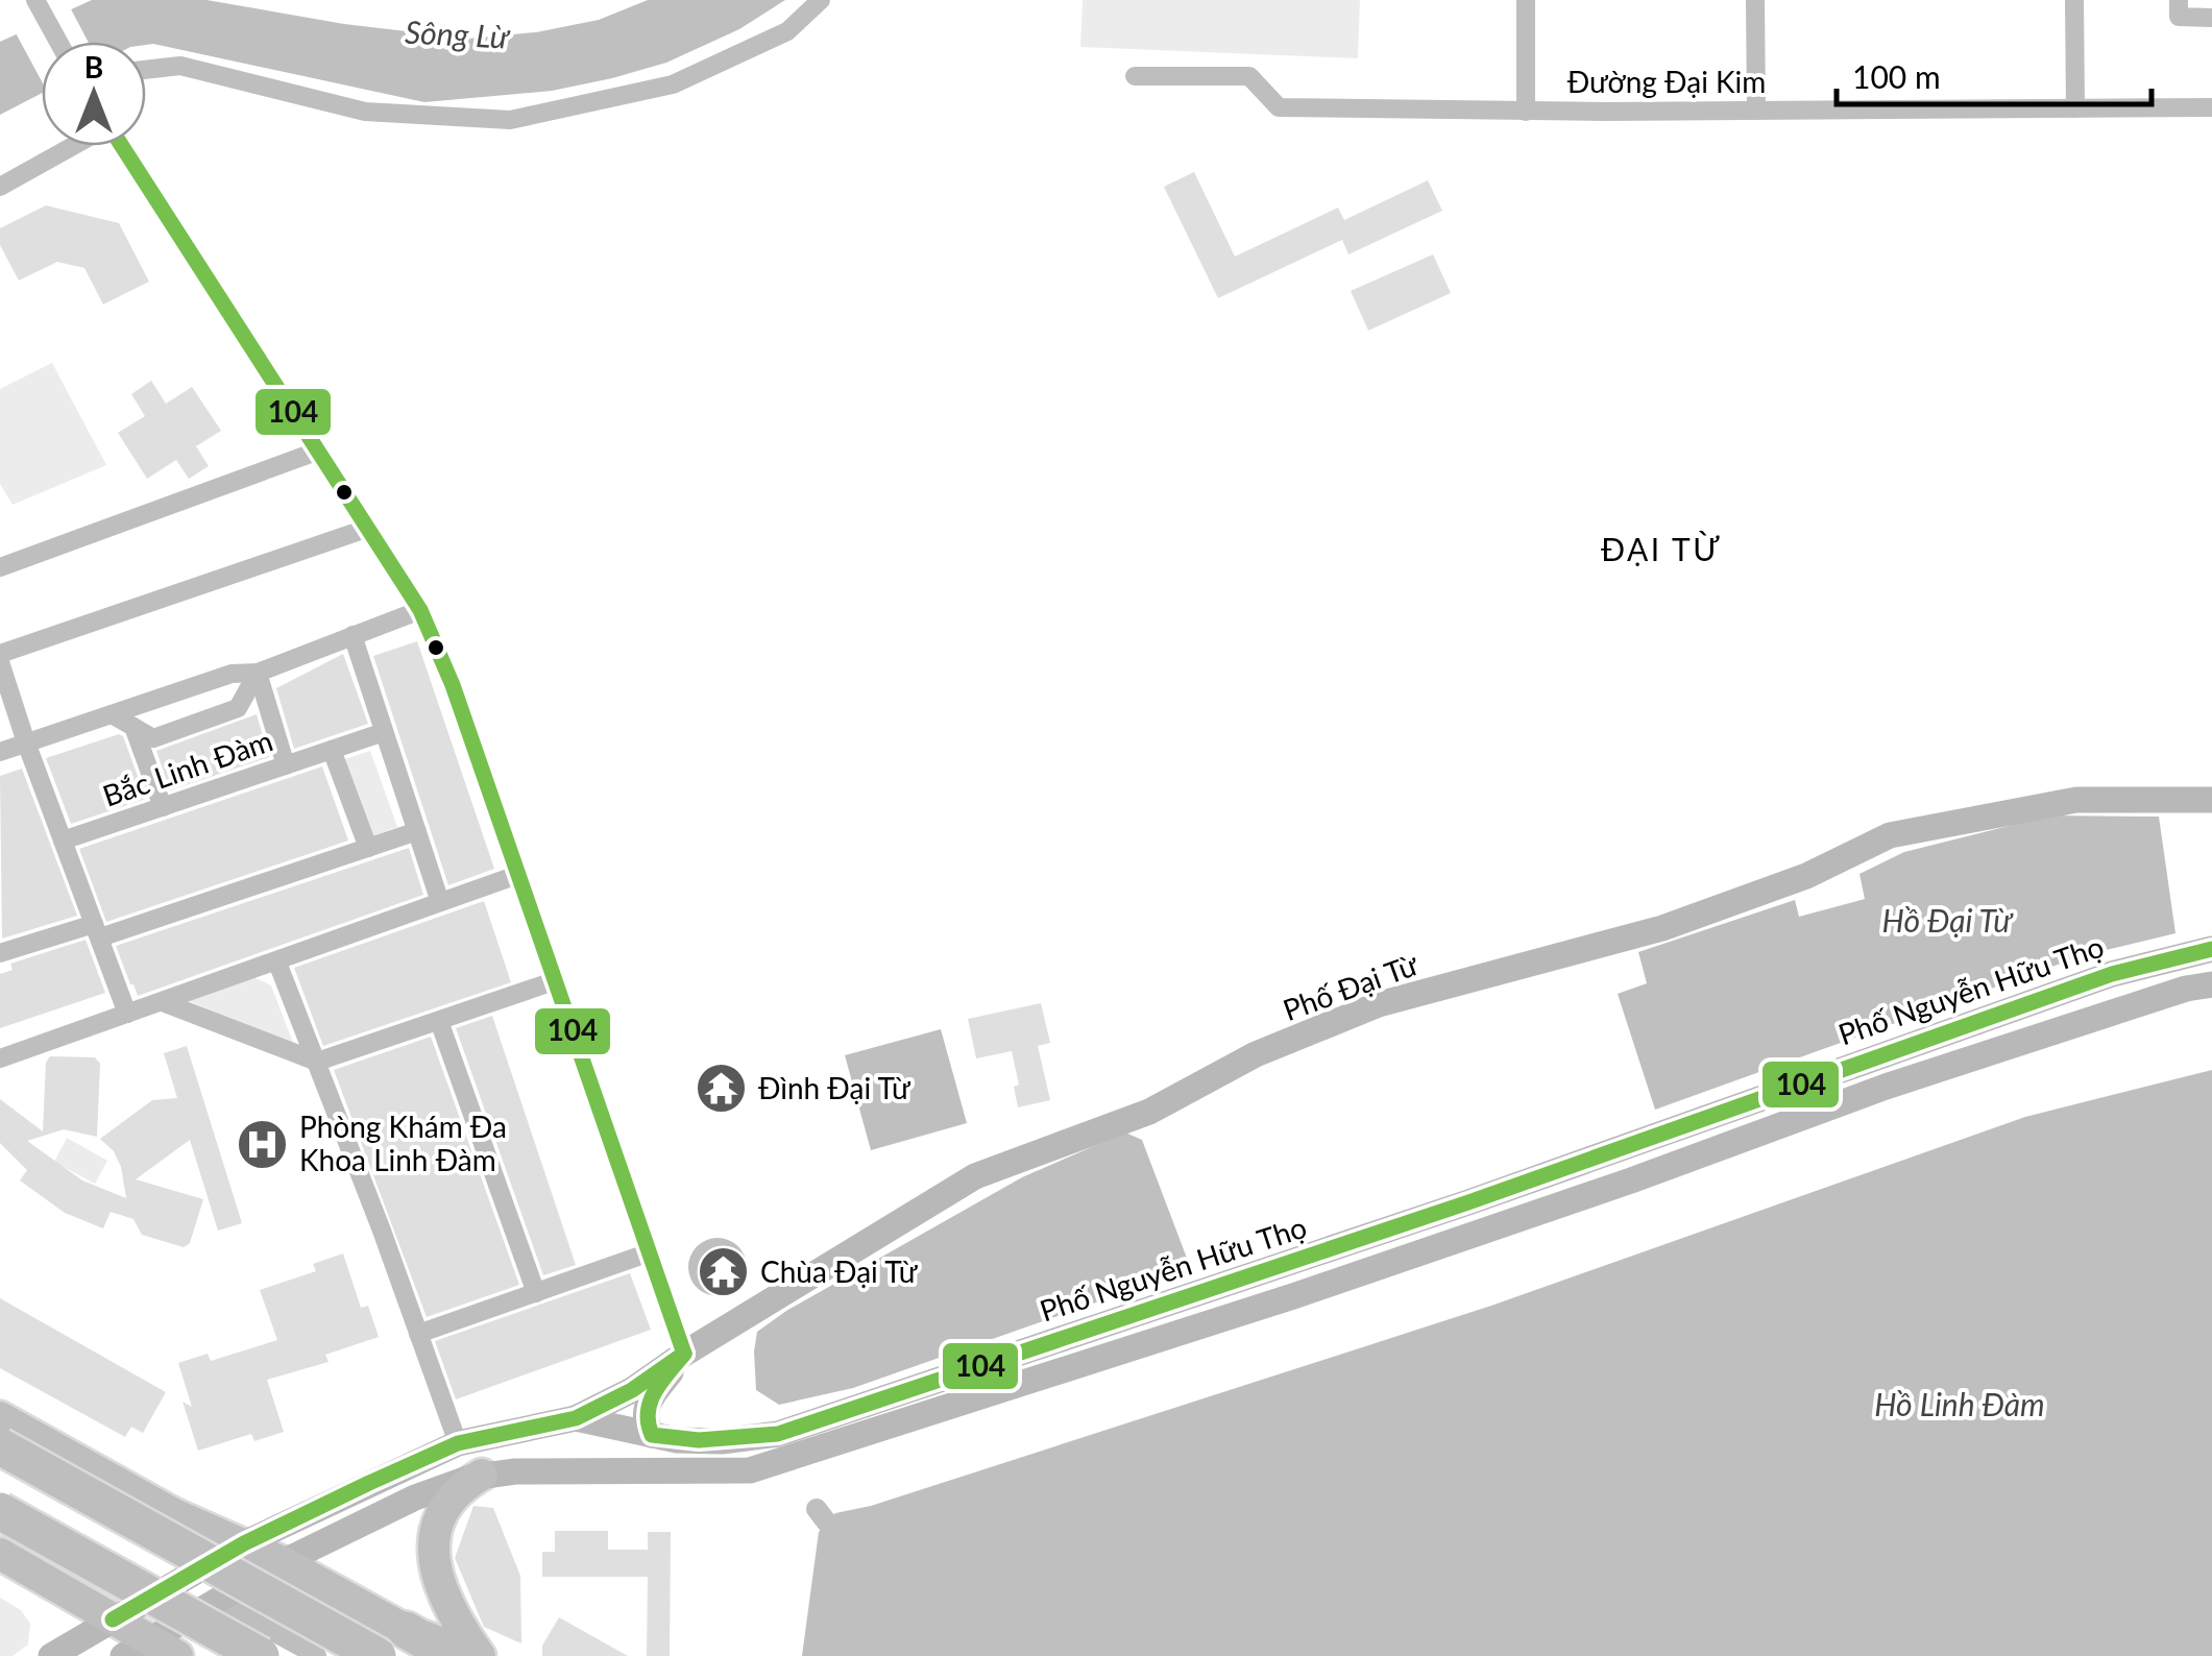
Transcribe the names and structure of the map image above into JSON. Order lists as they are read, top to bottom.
{
  "streets": {
    "main road": ["Phố Đại Từ", "Phố Nguyễn Hữu Thọ"],
    "street": ["Đường Đại Kim", "Bắc Linh Đàm"]
  },
  "crossings": [
    ["Phố Đại Từ", "Phố Nguyễn Hữu Thọ"]
  ],
  "districts": ["ĐẠI TỪ"],
  "water": ["Sông Lừ", "Hồ Đại Từ", "Hồ Linh Đàm"],
  "places": {
    "temple": ["Đình Đại Từ", "Chùa Đại Từ"],
    "hospital": ["Phòng Khám Đa Khoa Linh Đàm"]
  },
  "lines": ["transit line 104"],
  "scale_bar": "100 m",
  "north": "top"
}
